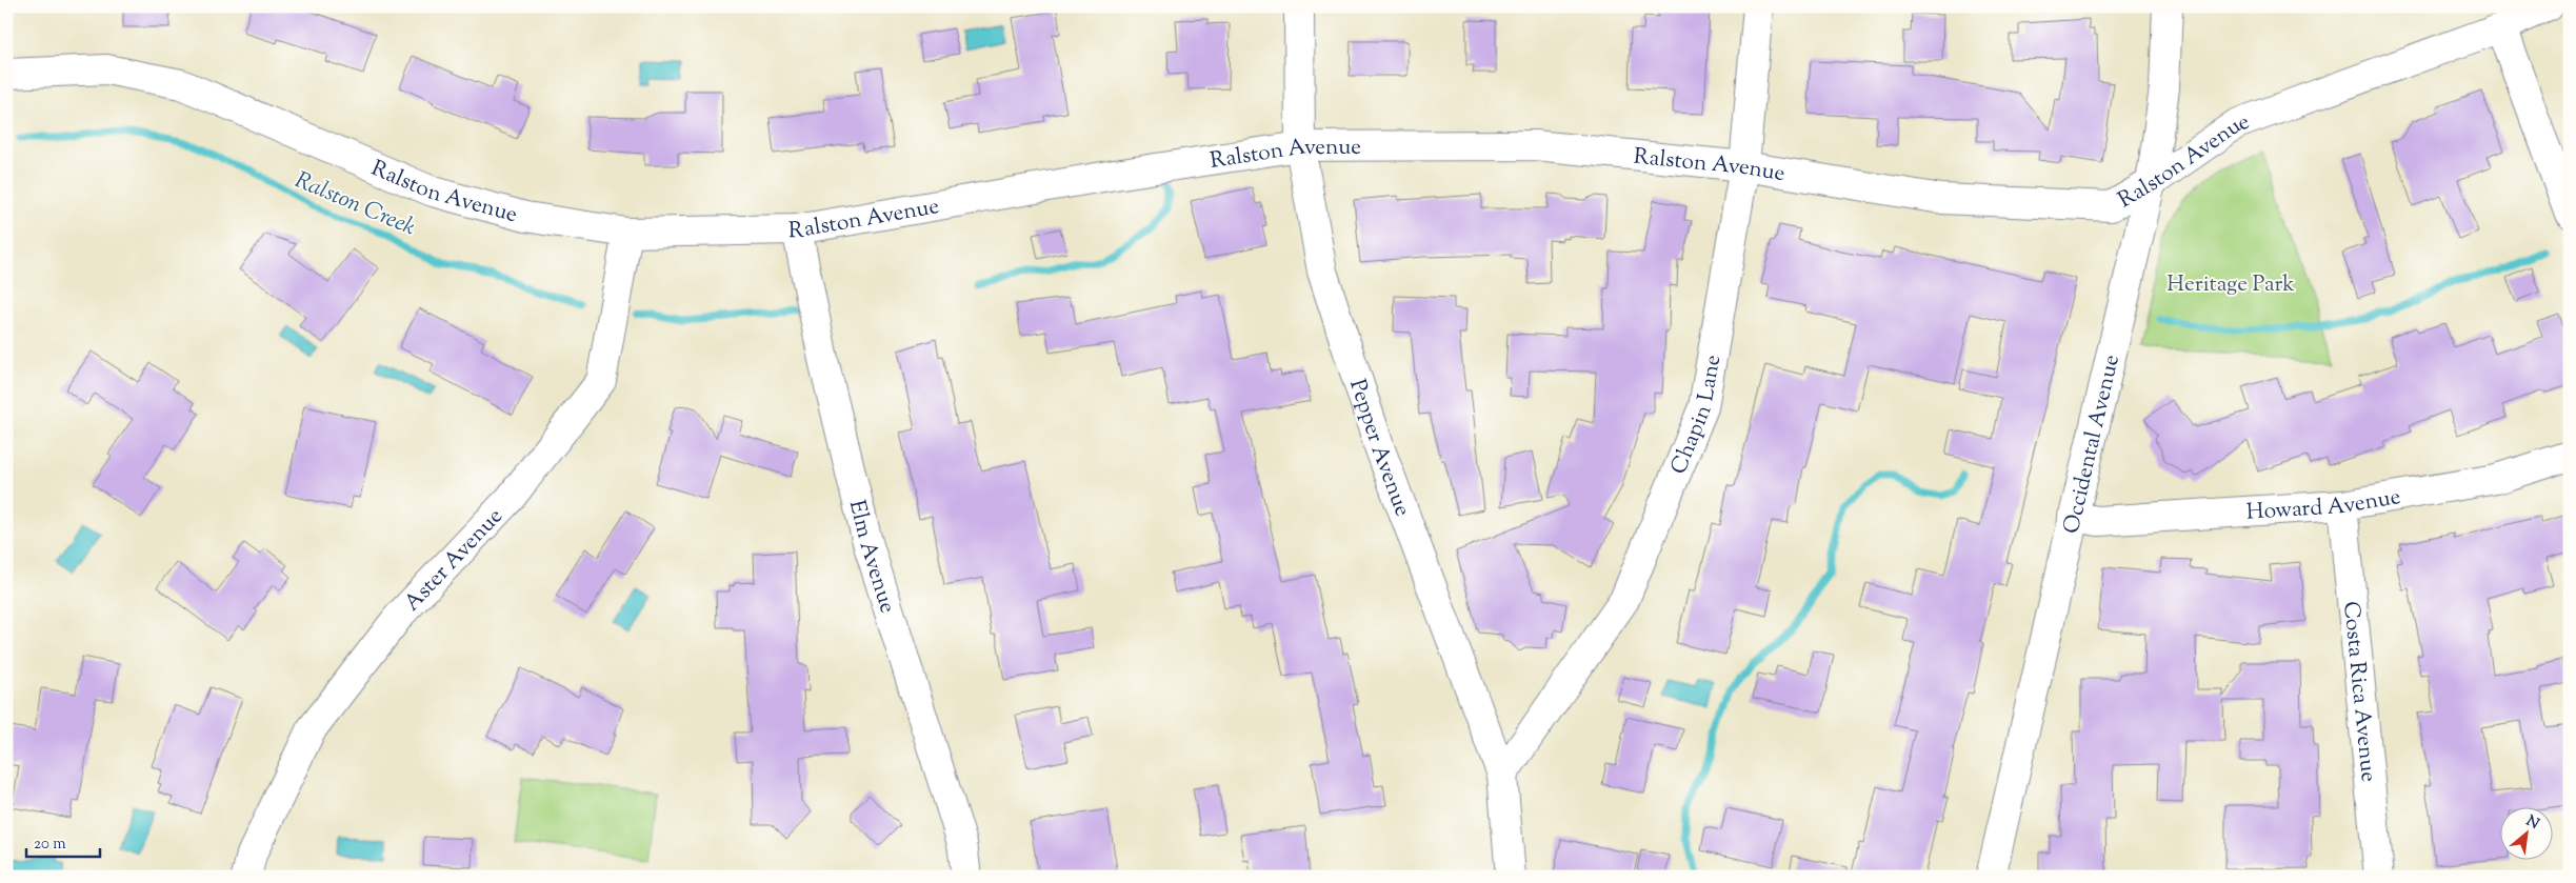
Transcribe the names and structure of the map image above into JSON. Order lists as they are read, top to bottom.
{
  "streets": {
    "street": [
      "Ralston Avenue",
      "Chapin Lane",
      "Occidental Avenue",
      "Pepper Avenue",
      "Howard Avenue",
      "Elm Avenue",
      "Aster Avenue",
      "Costa Rica Avenue"
    ]
  },
  "crossings": [
    ["Ralston Avenue", "Chapin Lane"],
    ["Ralston Avenue", "Occidental Avenue"],
    ["Ralston Avenue", "Pepper Avenue"],
    ["Ralston Avenue", "Elm Avenue"],
    ["Ralston Avenue", "Aster Avenue"],
    ["Chapin Lane", "Pepper Avenue"],
    ["Occidental Avenue", "Howard Avenue"],
    ["Howard Avenue", "Costa Rica Avenue"]
  ],
  "water": ["Ralston Creek"],
  "parks": ["Heritage Park"],
  "scale_bar": "20 m",
  "north": "top right"
}
